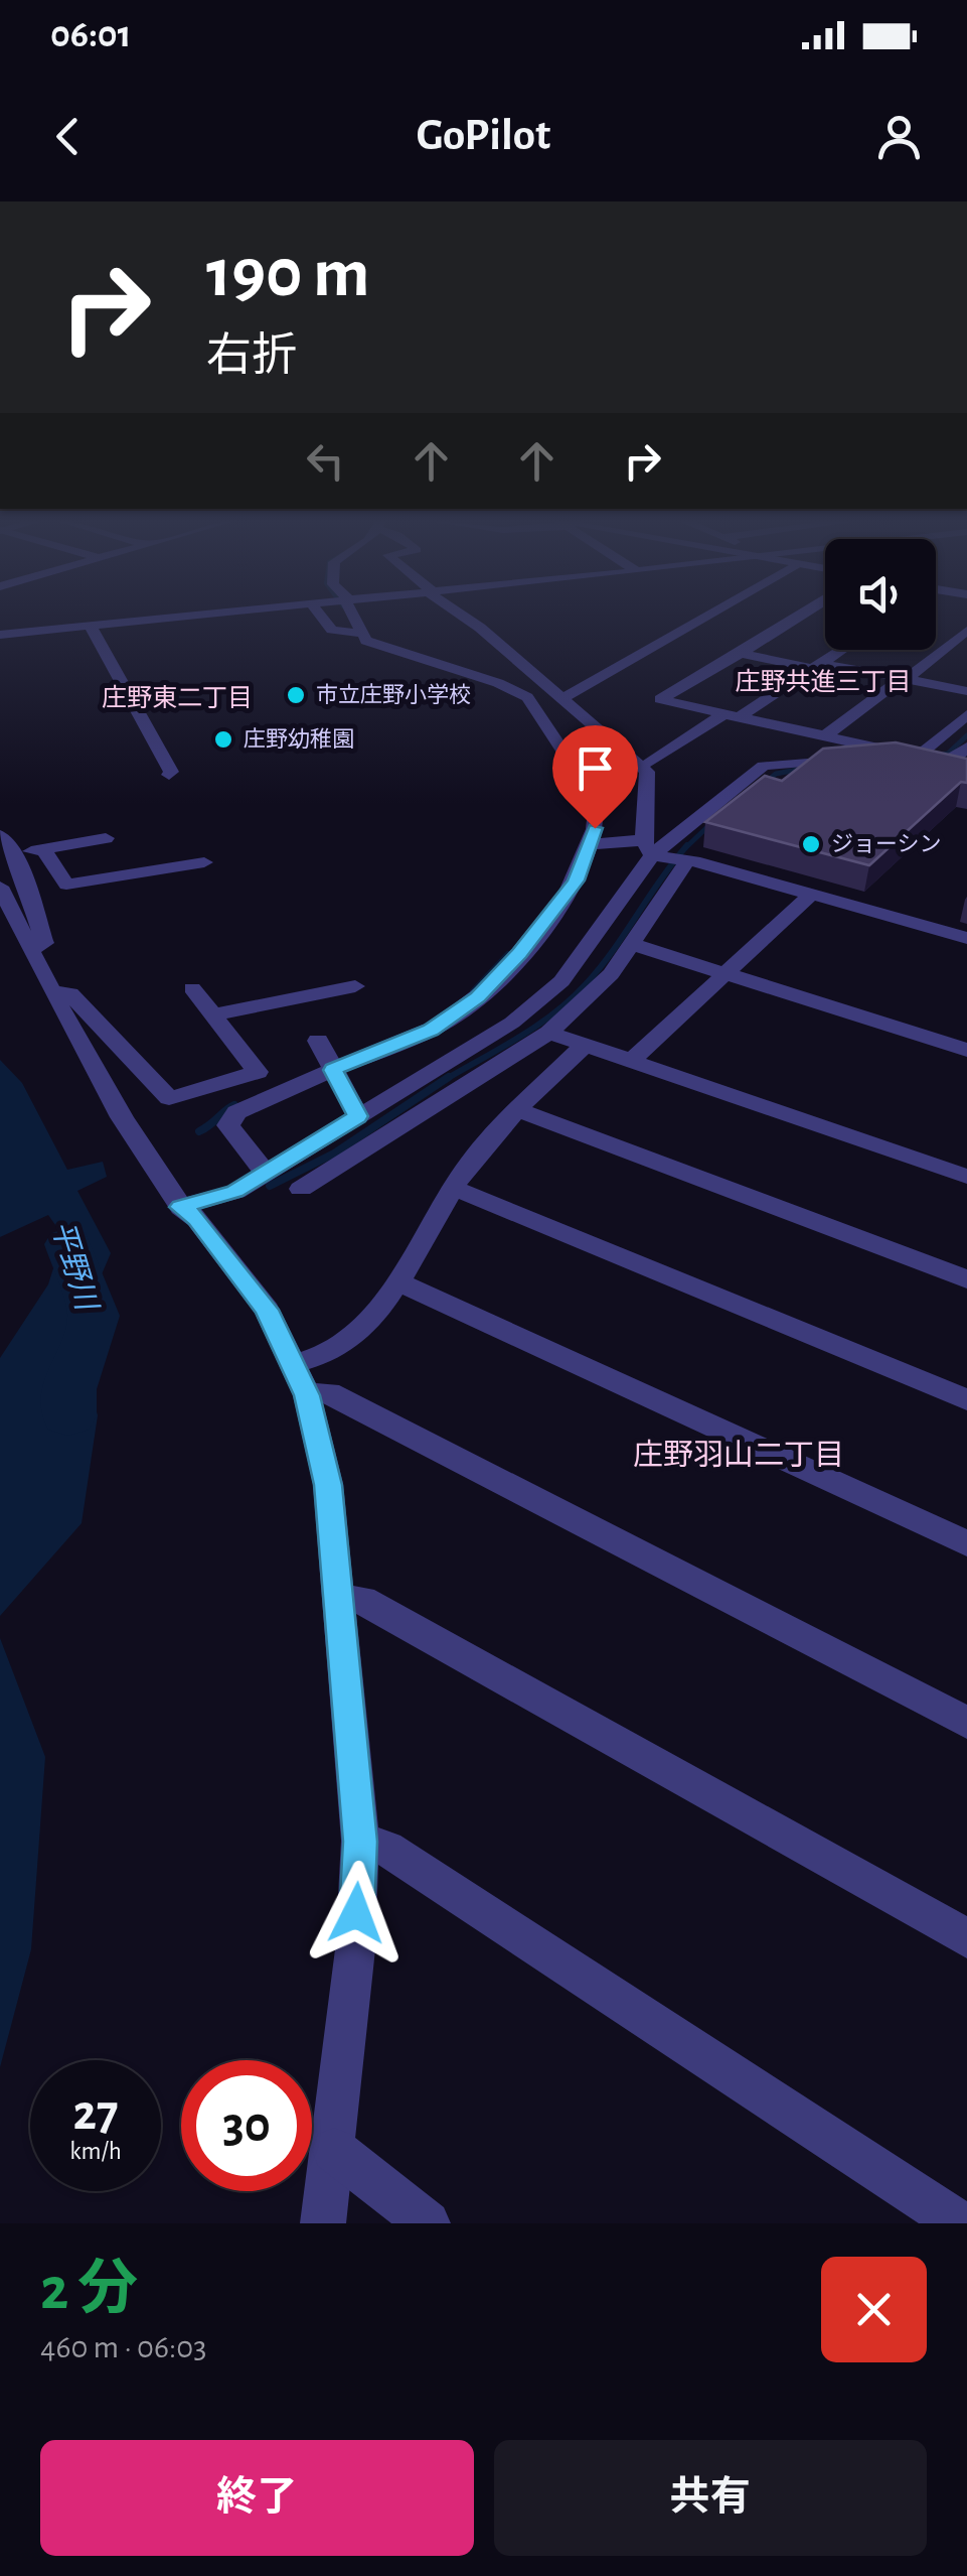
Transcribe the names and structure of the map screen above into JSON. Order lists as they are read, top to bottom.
{
  "districts": ["庄野共進三丁目", "庄野東二丁目", "庄野羽山二丁目"],
  "water": ["平野川"],
  "places": ["市立庄野小学校", "庄野幼稚園", "ジョーシン"],
  "page": {
    "status": "06:01",
    "header": "GoPilot",
    "turn": ["190 m", "右折"],
    "speed": "27 km/h",
    "limit": "30",
    "heading": ["2 分", "460 m · 06:03"],
    "buttons": ["終了", "共有"]
  }
}
